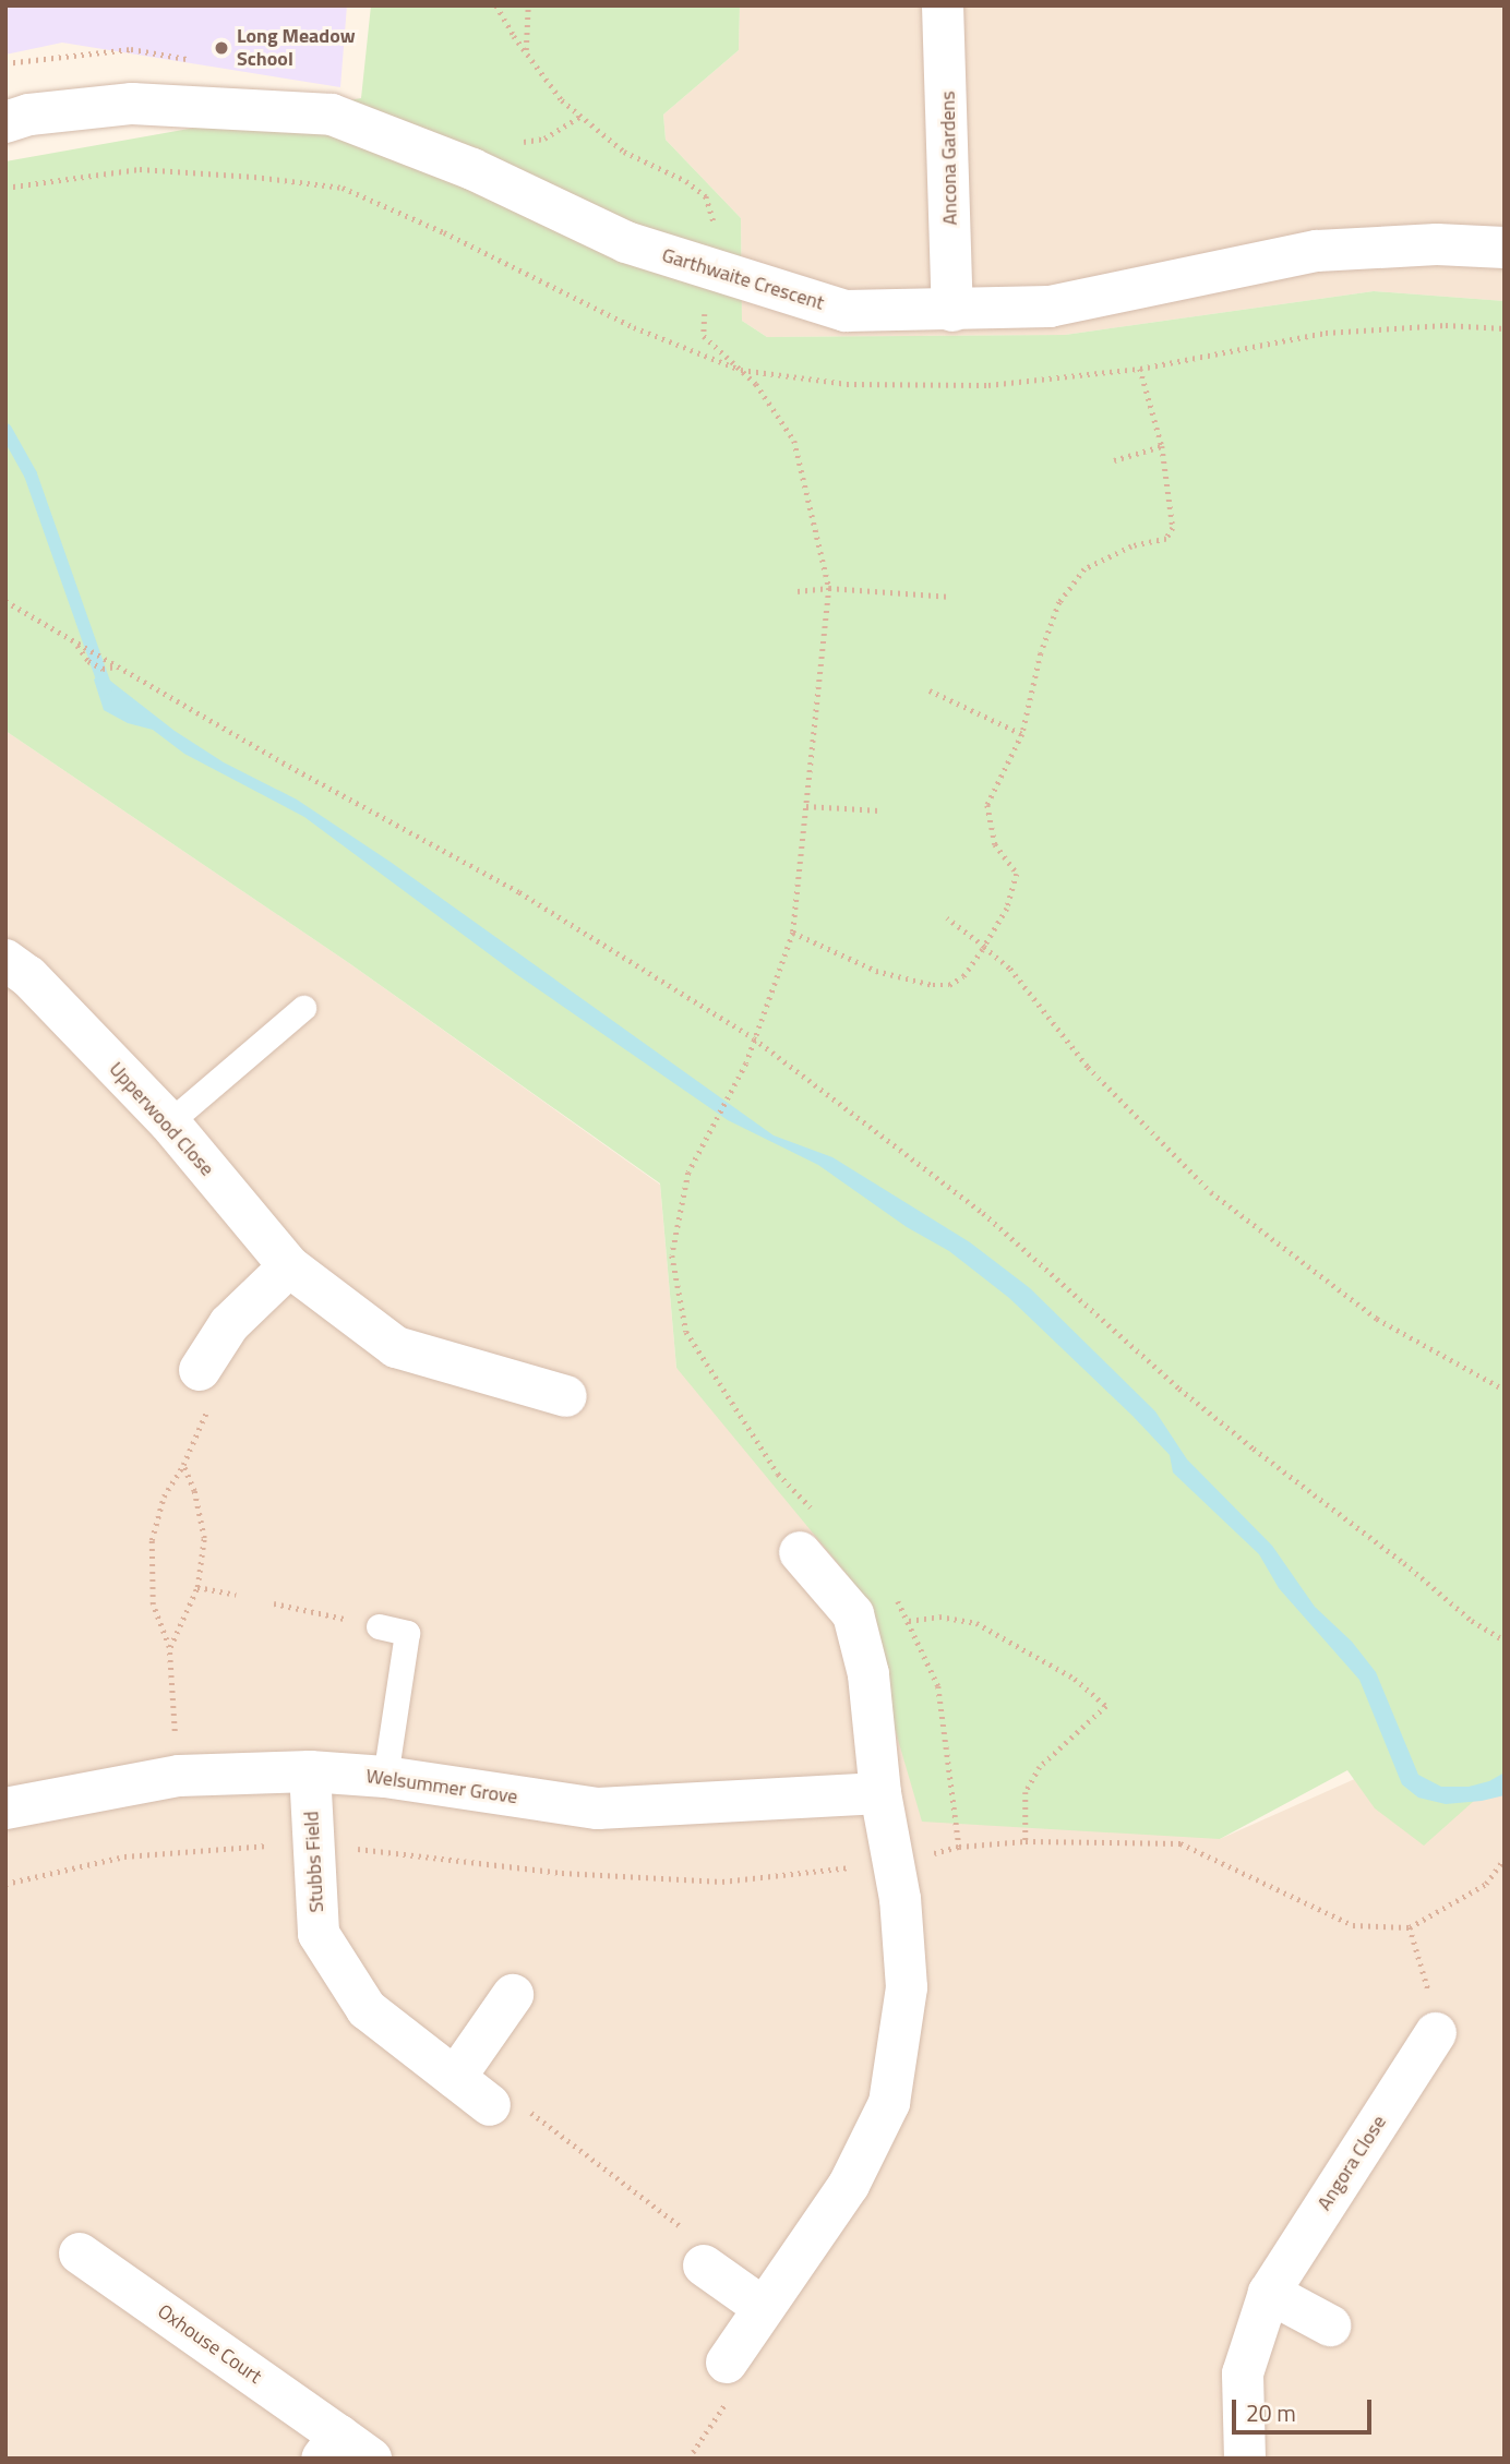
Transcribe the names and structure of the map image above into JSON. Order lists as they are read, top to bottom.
{
  "streets": {
    "street": [
      "Ancona Gardens",
      "Garthwaite Crescent",
      "Upperwood Close",
      "Welsummer Grove",
      "Stubbs Field",
      "Angora Close",
      "Oxhouse Court"
    ]
  },
  "crossings": [
    ["Ancona Gardens", "Garthwaite Crescent"],
    ["Welsummer Grove", "Stubbs Field"]
  ],
  "places": ["Long Meadow School"],
  "scale_bar": "20 m"
}
